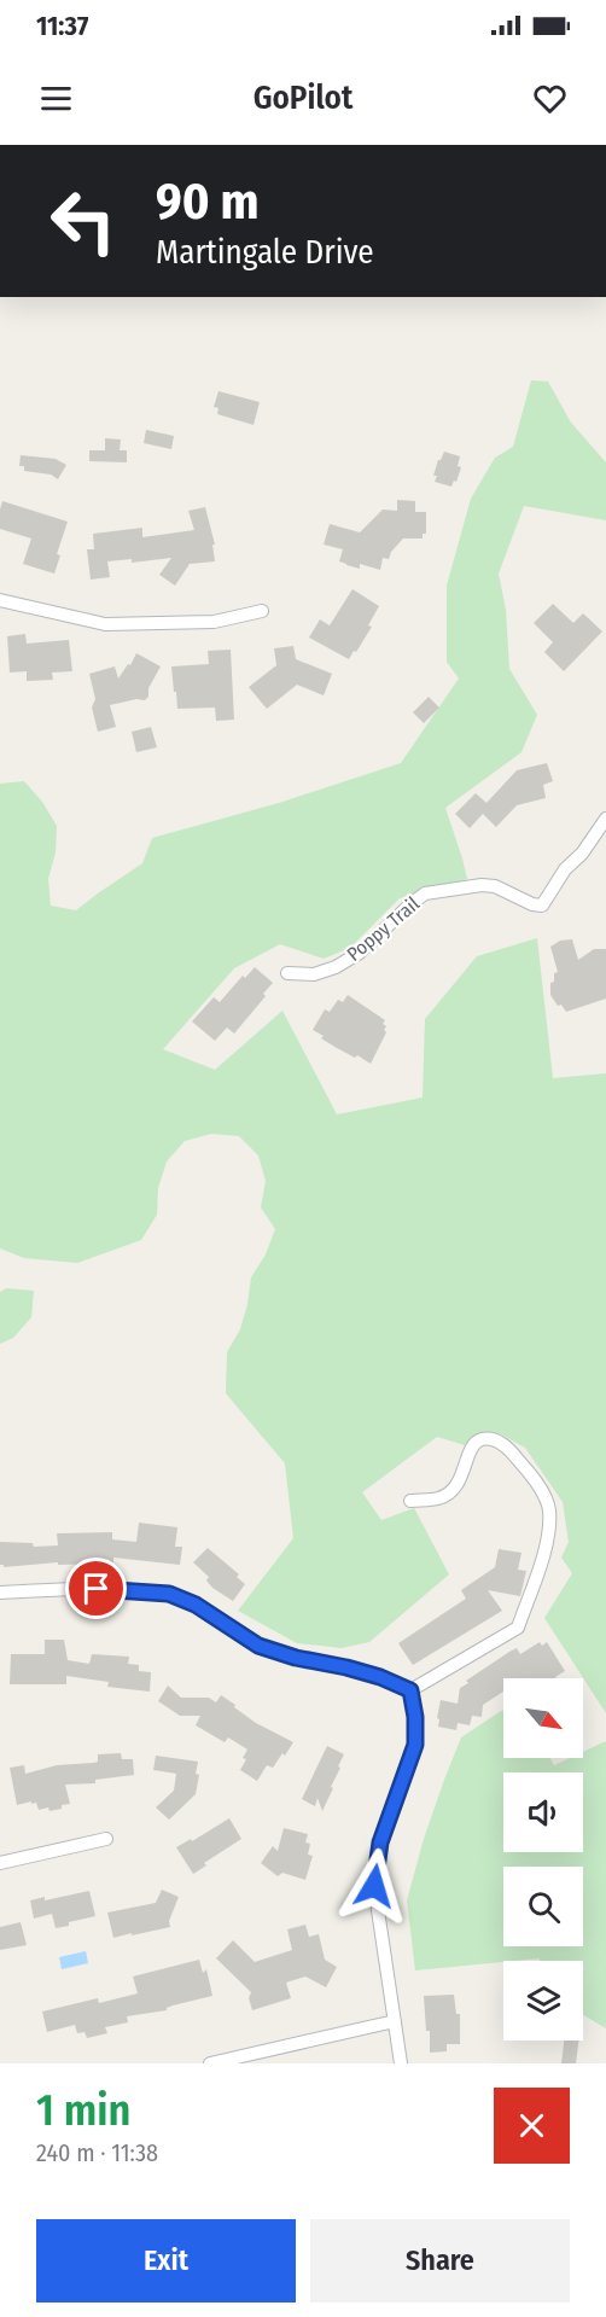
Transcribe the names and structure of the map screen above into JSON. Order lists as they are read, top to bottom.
{
  "streets": {
    "street": ["Poppy Trail"]
  },
  "north": "bottom right",
  "page": {
    "status": "11:37",
    "header": "GoPilot",
    "turn": ["90 m", "Martingale Drive"],
    "heading": ["1 min", "240 m · 11:38"],
    "buttons": ["Exit", "Share"]
  }
}
